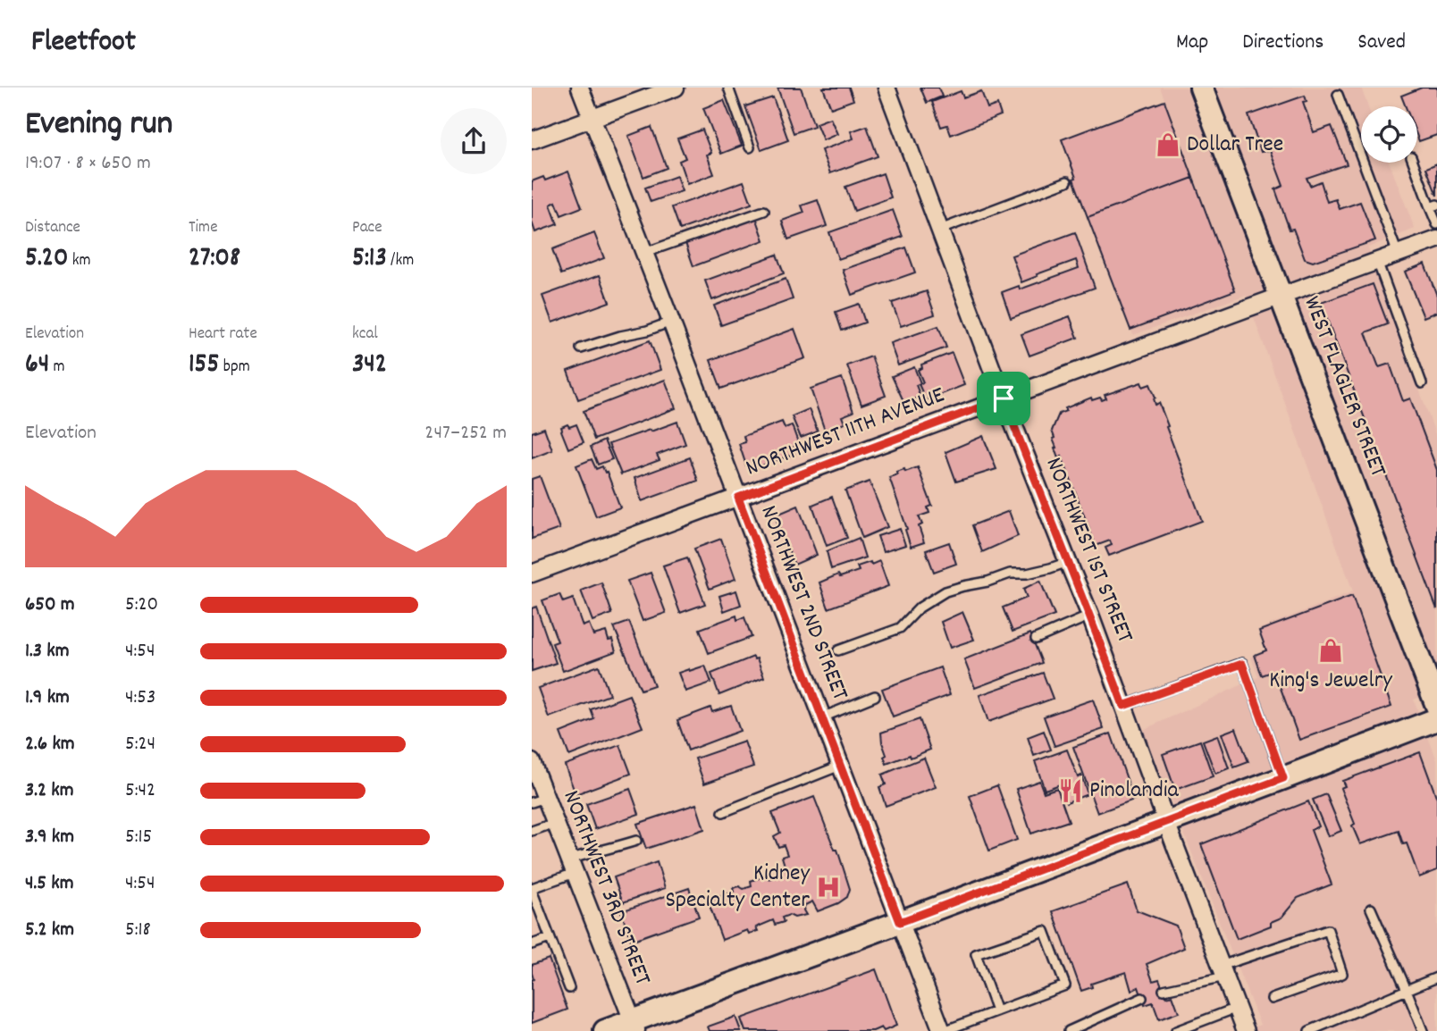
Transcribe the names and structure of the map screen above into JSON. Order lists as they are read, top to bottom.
{
  "streets": {
    "main road": ["WEST FLAGLER STREET"],
    "street": [
      "NORTHWEST 11TH AVENUE",
      "NORTHWEST 1ST STREET",
      "NORTHWEST 2ND STREET",
      "NORTHWEST 3RD STREET"
    ]
  },
  "crossings": [
    ["WEST FLAGLER STREET", "NORTHWEST 11TH AVENUE"],
    ["NORTHWEST 11TH AVENUE", "NORTHWEST 1ST STREET"],
    ["NORTHWEST 11TH AVENUE", "NORTHWEST 2ND STREET"]
  ],
  "places": {
    "shop": ["Dollar Tree", "King's Jewelry"],
    "restaurant": ["Pinolandia"],
    "hospital": ["Kidney Specialty Center"]
  },
  "page": {
    "header": "Fleetfoot",
    "nav": ["Map", "Directions", "Saved"],
    "heading": ["Evening run", "19:07 · 8 × 650 m"],
    "stats": [
      ["Distance", "5.20 km"],
      ["Time", "27:08"],
      ["Pace", "5:13 /km"],
      ["Elevation", "64 m"],
      ["Heart rate", "155 bpm"],
      ["kcal", "342"]
    ],
    "chart": ["Elevation", "247–252 m"],
    "list": [
      {
        "name": "650 m",
        "note": "5:20"
      },
      {
        "name": "1.3 km",
        "note": "4:54"
      },
      {
        "name": "1.9 km",
        "note": "4:53"
      },
      {
        "name": "2.6 km",
        "note": "5:24"
      },
      {
        "name": "3.2 km",
        "note": "5:42"
      },
      {
        "name": "3.9 km",
        "note": "5:15"
      },
      {
        "name": "4.5 km",
        "note": "4:54"
      },
      {
        "name": "5.2 km",
        "note": "5:18"
      }
    ]
  }
}
